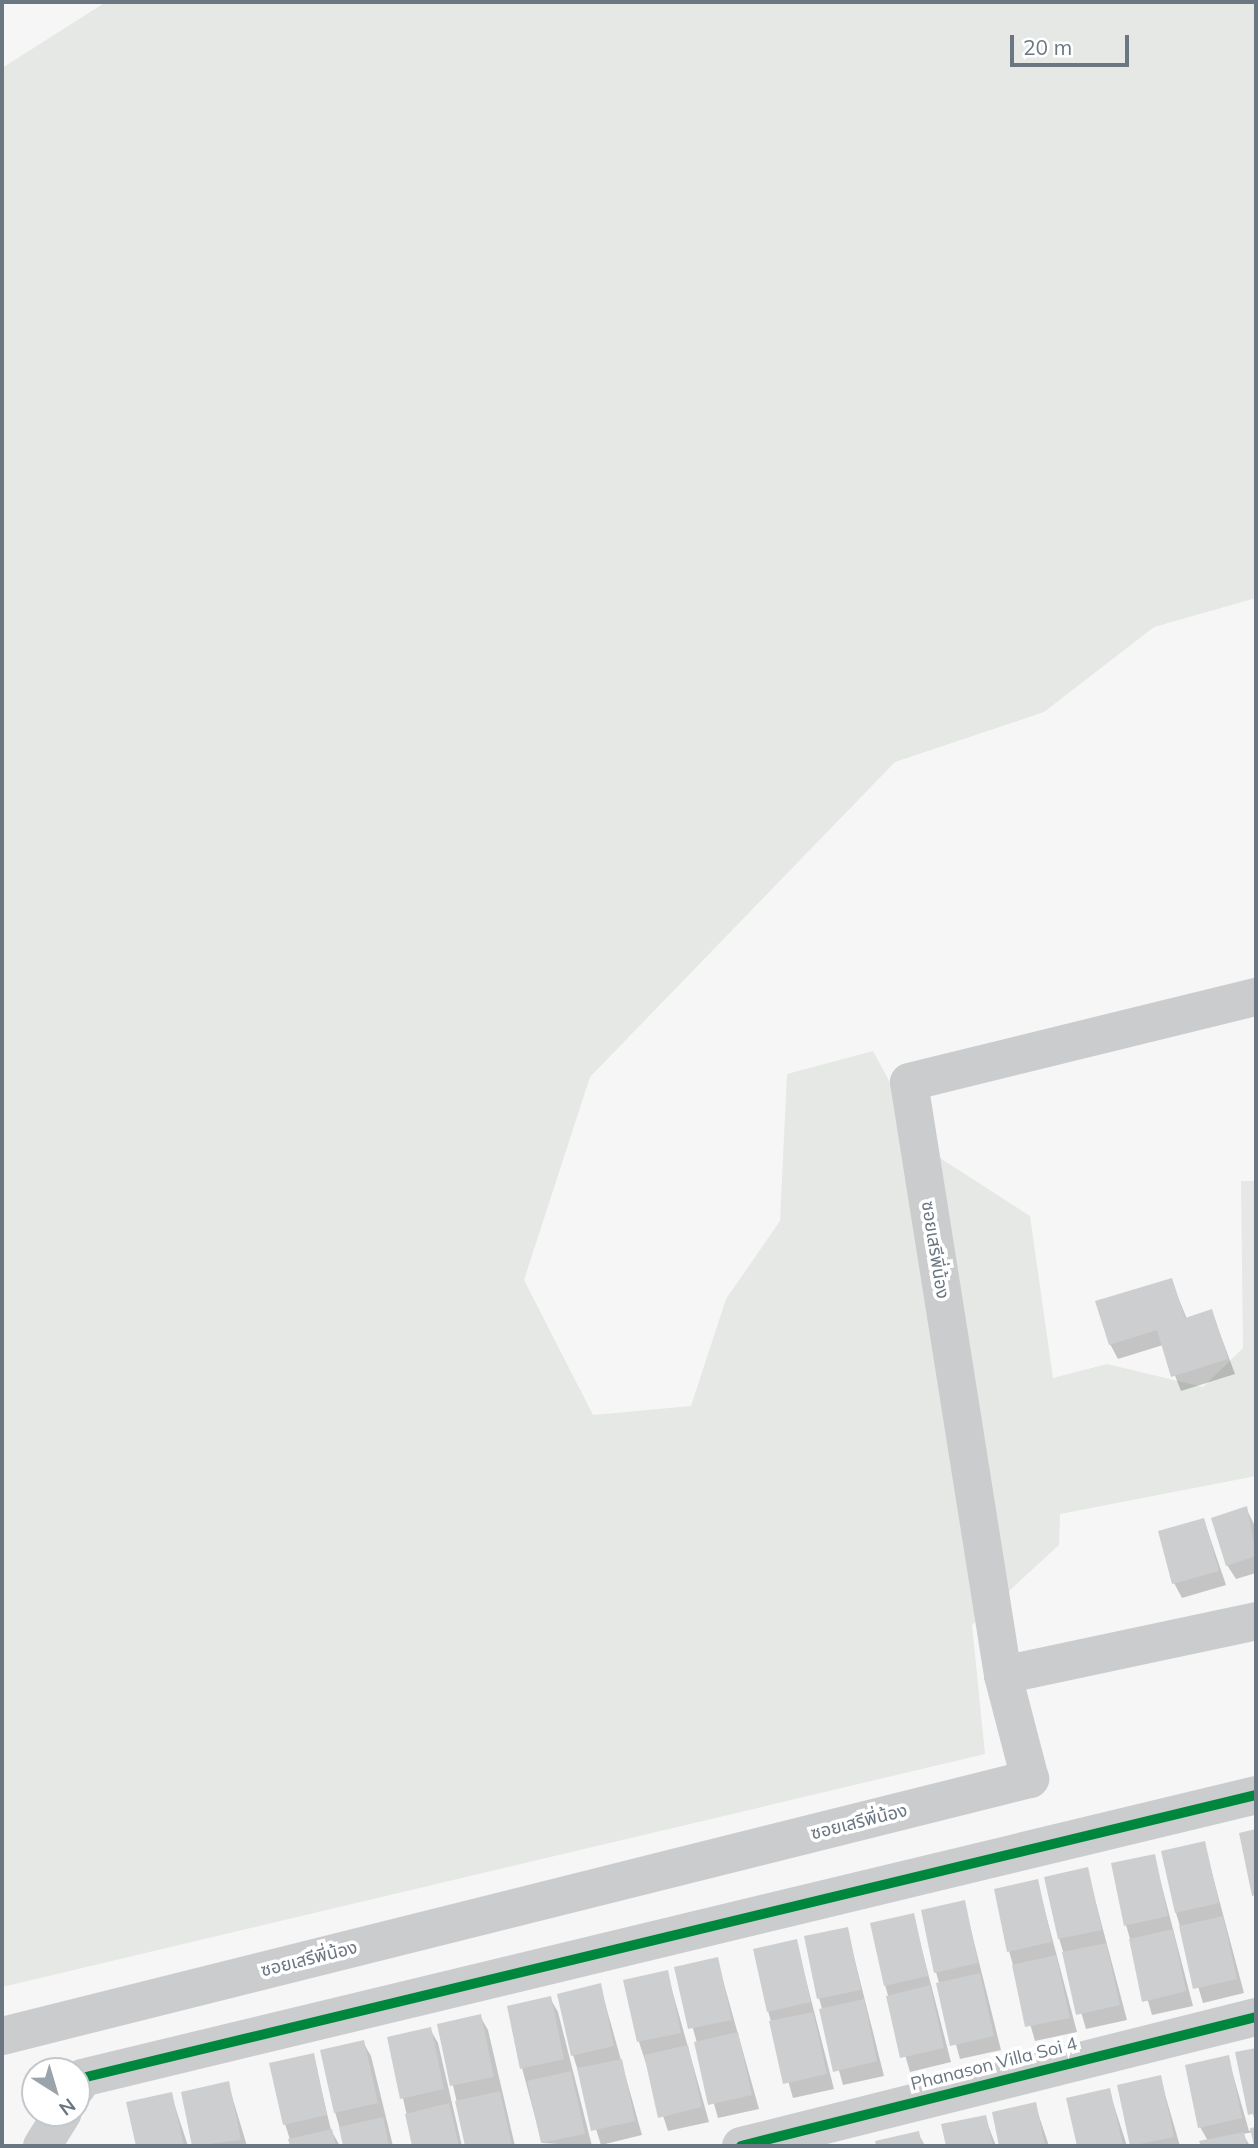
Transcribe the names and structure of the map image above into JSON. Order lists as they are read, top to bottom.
{
  "streets": {
    "street": ["ซอยเสรีพี่น้อง", "Phanason Villa Soi 4"]
  },
  "scale_bar": "20 m",
  "north": "bottom right"
}
